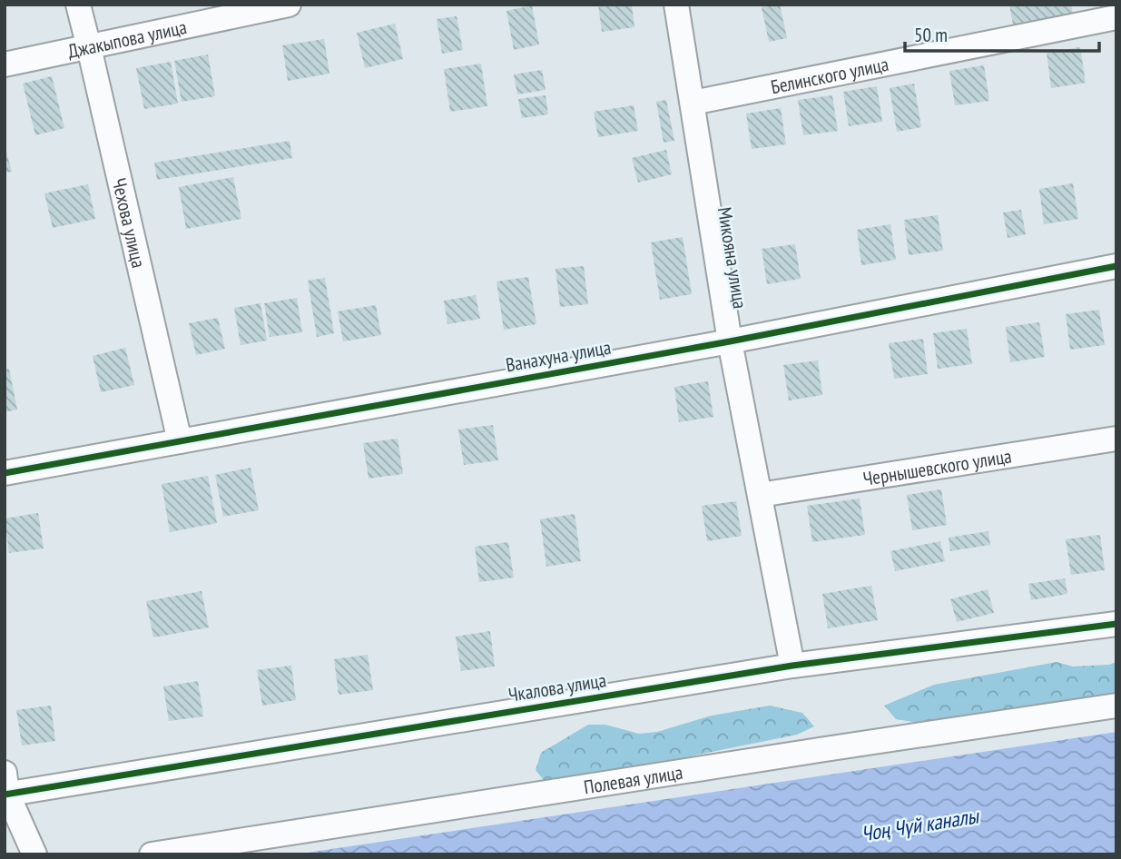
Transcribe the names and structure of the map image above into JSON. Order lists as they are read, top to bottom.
{
  "streets": {
    "street": [
      "Джакыпова улица",
      "Белинского улица",
      "Чехова улица",
      "Микояна улица",
      "Ванахуна улица",
      "Чернышевского улица",
      "Чкалова улица",
      "Полевая улица"
    ]
  },
  "crossings": [
    ["Джакыпова улица", "Чехова улица"],
    ["Белинского улица", "Микояна улица"],
    ["Чехова улица", "Ванахуна улица"],
    ["Микояна улица", "Ванахуна улица"],
    ["Микояна улица", "Чернышевского улица"],
    ["Микояна улица", "Чкалова улица"]
  ],
  "water": ["Чоң Чүй каналы"],
  "scale_bar": "50 m"
}
